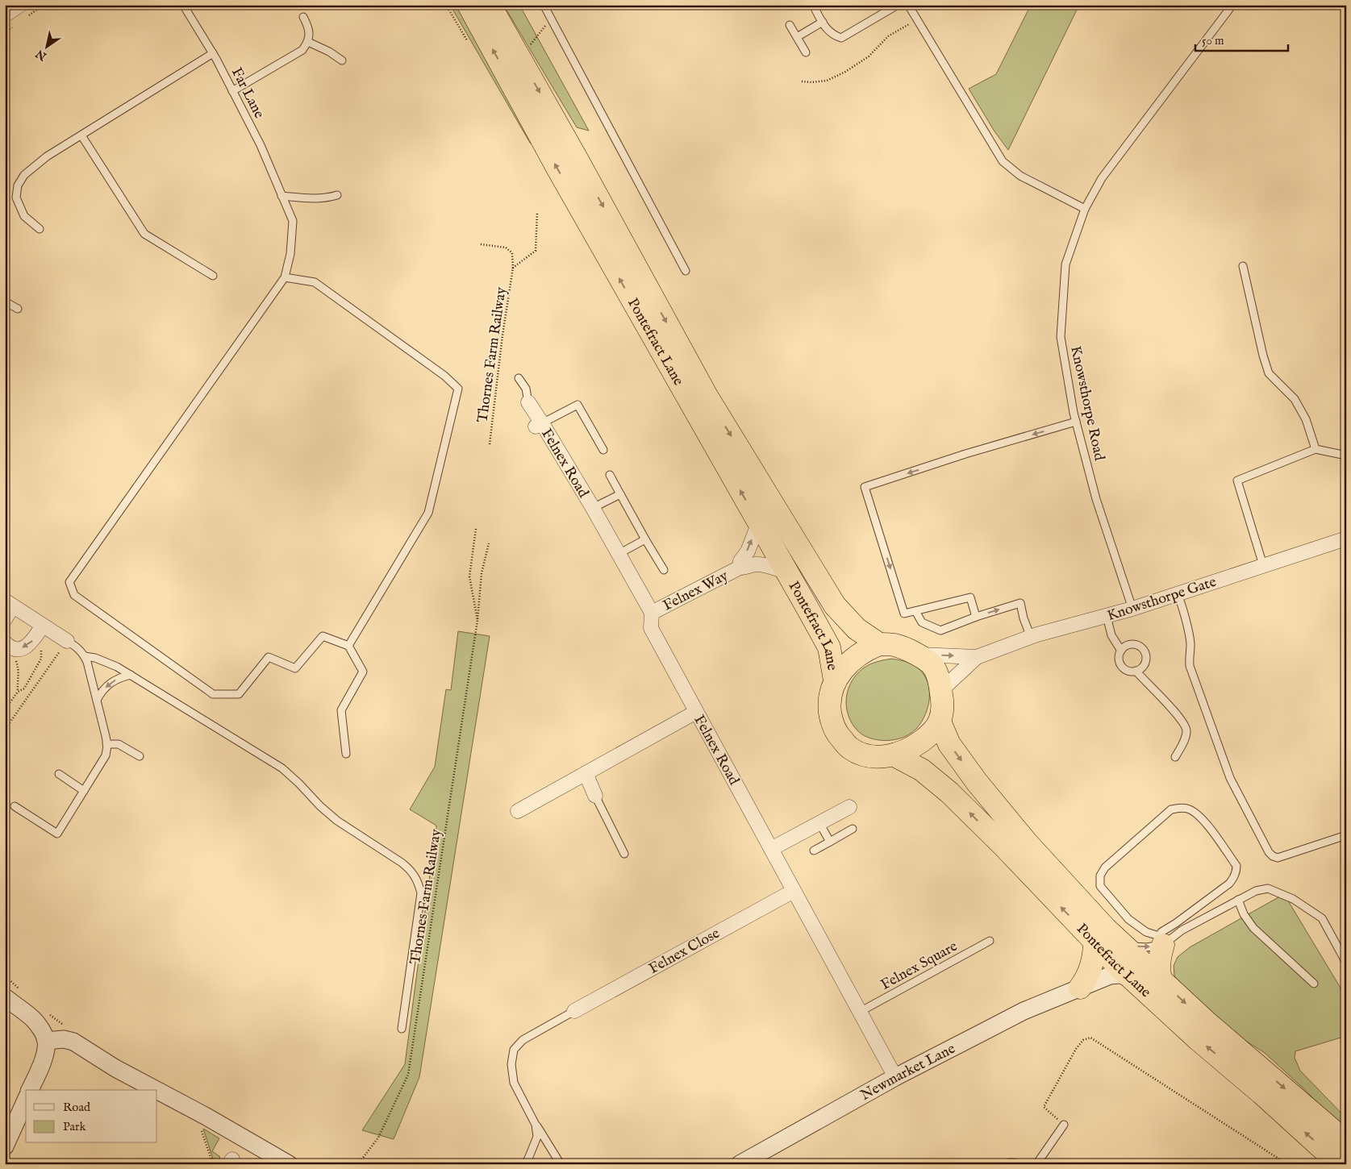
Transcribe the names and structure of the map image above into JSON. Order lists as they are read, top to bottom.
{
  "streets": {
    "highway": ["Pontefract Lane"],
    "street": [
      "Felnex Road",
      "Felnex Way",
      "Knowsthorpe Gate",
      "Felnex Close",
      "Newmarket Lane"
    ],
    "lane": ["Far Lane", "Knowsthorpe Road", "Felnex Square"],
    "path": ["Thornes Farm Railway"]
  },
  "crossings": [
    ["Pontefract Lane", "Felnex Way"],
    ["Pontefract Lane", "Knowsthorpe Gate"],
    ["Pontefract Lane", "Newmarket Lane"],
    ["Knowsthorpe Road", "Knowsthorpe Gate"],
    ["Felnex Road", "Felnex Way"],
    ["Felnex Road", "Felnex Close"],
    ["Felnex Road", "Felnex Square"],
    ["Felnex Road", "Newmarket Lane"]
  ],
  "legend": ["Road", "Park"],
  "scale_bar": "50 m",
  "north": "bottom left"
}
